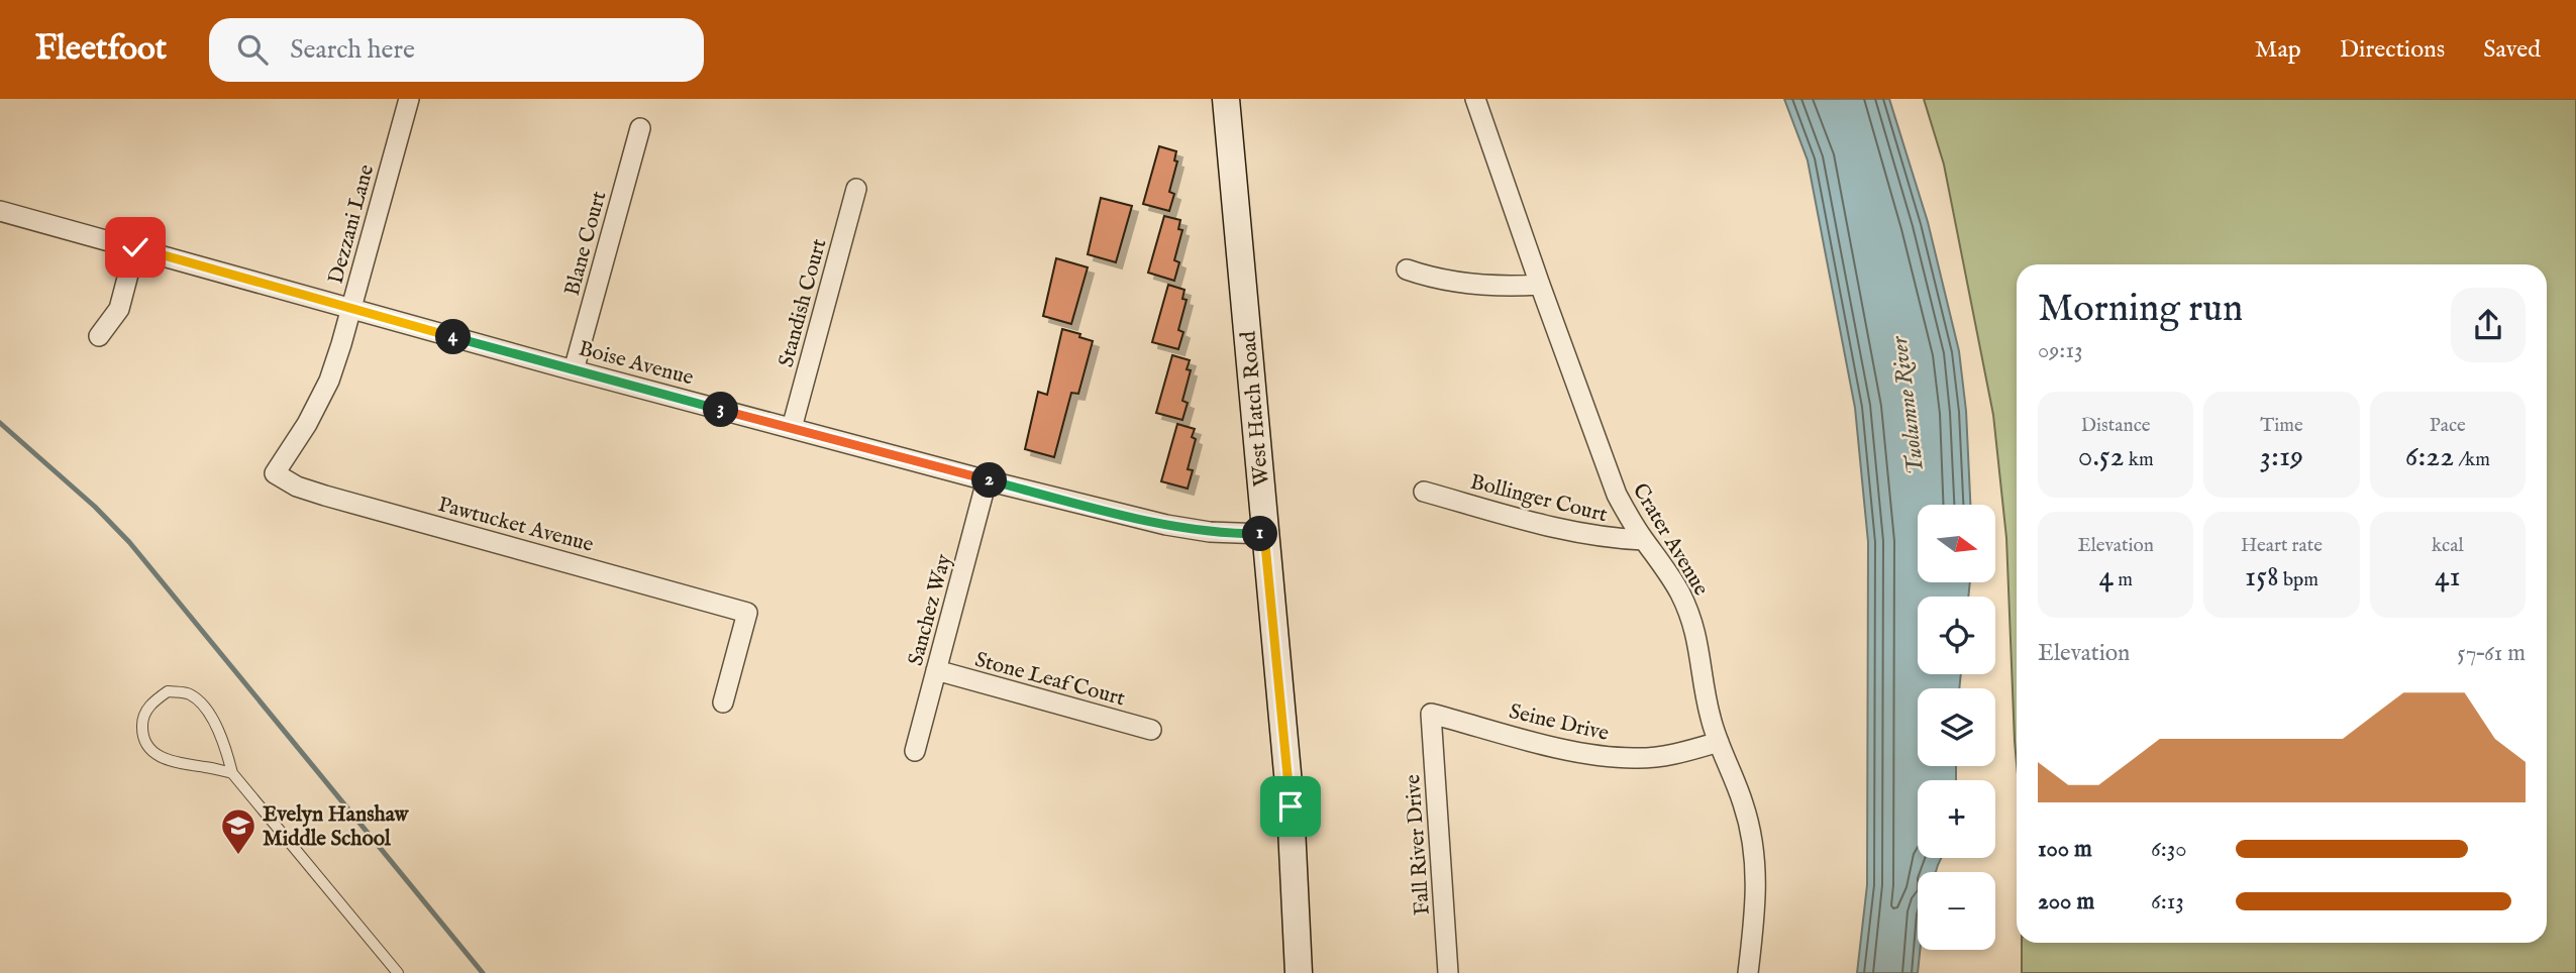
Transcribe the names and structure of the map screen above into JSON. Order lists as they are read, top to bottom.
{
  "streets": {
    "main road": ["West Hatch Road"],
    "street": [
      "Dezzani Lane",
      "Blane Court",
      "Standish Court",
      "Boise Avenue",
      "Bollinger Court",
      "Pawtucket Avenue",
      "Crater Avenue",
      "Sanchez Way",
      "Stone Leaf Court",
      "Seine Drive",
      "Fall River Drive"
    ]
  },
  "crossings": [
    ["Dezzani Lane", "Boise Avenue"],
    ["Dezzani Lane", "Pawtucket Avenue"],
    ["Blane Court", "Boise Avenue"],
    ["Standish Court", "Boise Avenue"],
    ["Boise Avenue", "West Hatch Road"],
    ["Boise Avenue", "Sanchez Way"],
    ["Bollinger Court", "Crater Avenue"],
    ["Crater Avenue", "Seine Drive"],
    ["Sanchez Way", "Stone Leaf Court"],
    ["Seine Drive", "Fall River Drive"]
  ],
  "water": ["Tuolumne River"],
  "places": {
    "school or university": ["Evelyn Hanshaw Middle School"]
  },
  "north": "right",
  "page": {
    "header": "Fleetfoot",
    "search": "Search here",
    "nav": ["Map", "Directions", "Saved"],
    "heading": ["Morning run", "09:13"],
    "pins": [
      "4",
      "3",
      "2",
      "1"
    ],
    "stats": [
      ["Distance", "0.52 km"],
      ["Time", "3:19"],
      ["Pace", "6:22 /km"],
      ["Elevation", "4 m"],
      ["Heart rate", "158 bpm"],
      ["kcal", "41"]
    ],
    "map_buttons": ["+", "−"],
    "chart": ["Elevation", "57–61 m"],
    "list": [
      {
        "name": "100 m",
        "note": "6:30"
      },
      {
        "name": "200 m",
        "note": "6:13"
      }
    ]
  }
}
